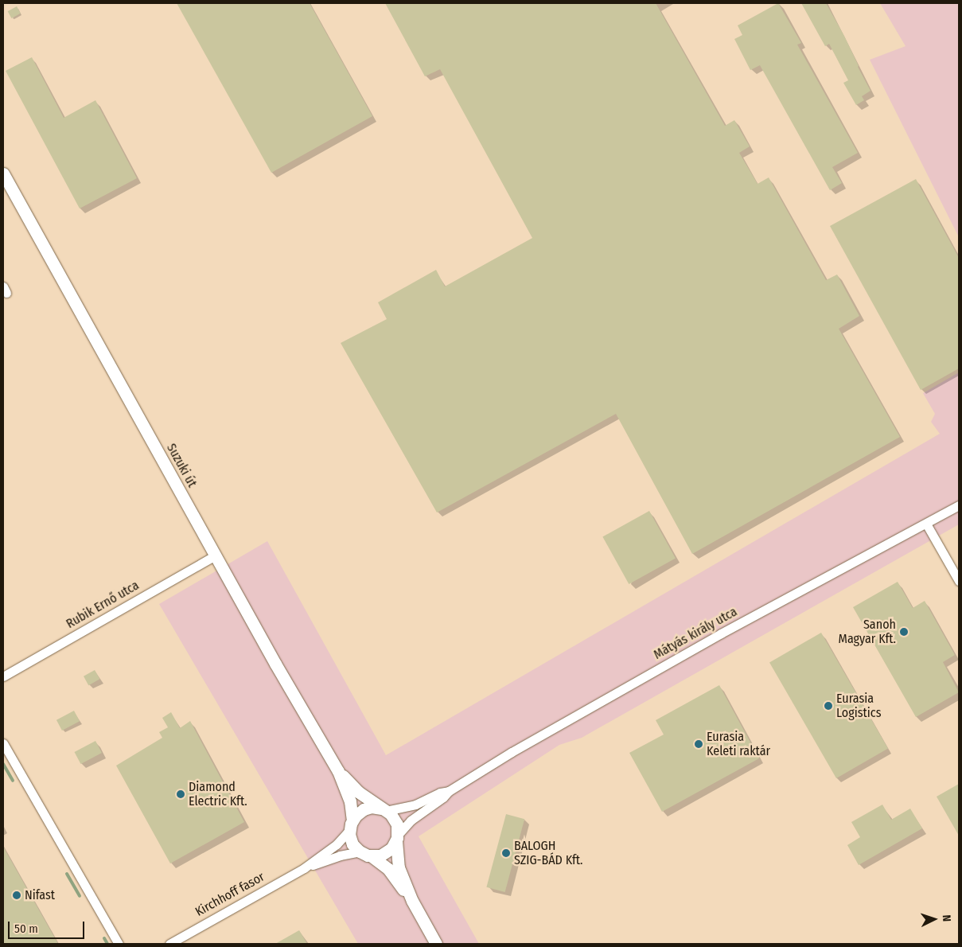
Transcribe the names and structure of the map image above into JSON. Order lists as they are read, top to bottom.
{
  "streets": {
    "main road": ["Suzuki út"],
    "street": ["Rubik Ernő utca", "Mátyás király utca", "Kirchhoff fasor"]
  },
  "crossings": [
    ["Suzuki út", "Rubik Ernő utca"],
    ["Mátyás király utca", "Kirchhoff fasor"]
  ],
  "places": [
    "Sanoh Magyar Kft.",
    "Eurasia Logistics",
    "Eurasia Keleti raktár",
    "Diamond Electric Kft.",
    "BALOGH SZIG-BÁD Kft.",
    "Nifast"
  ],
  "scale_bar": "50 m",
  "north": "right"
}
